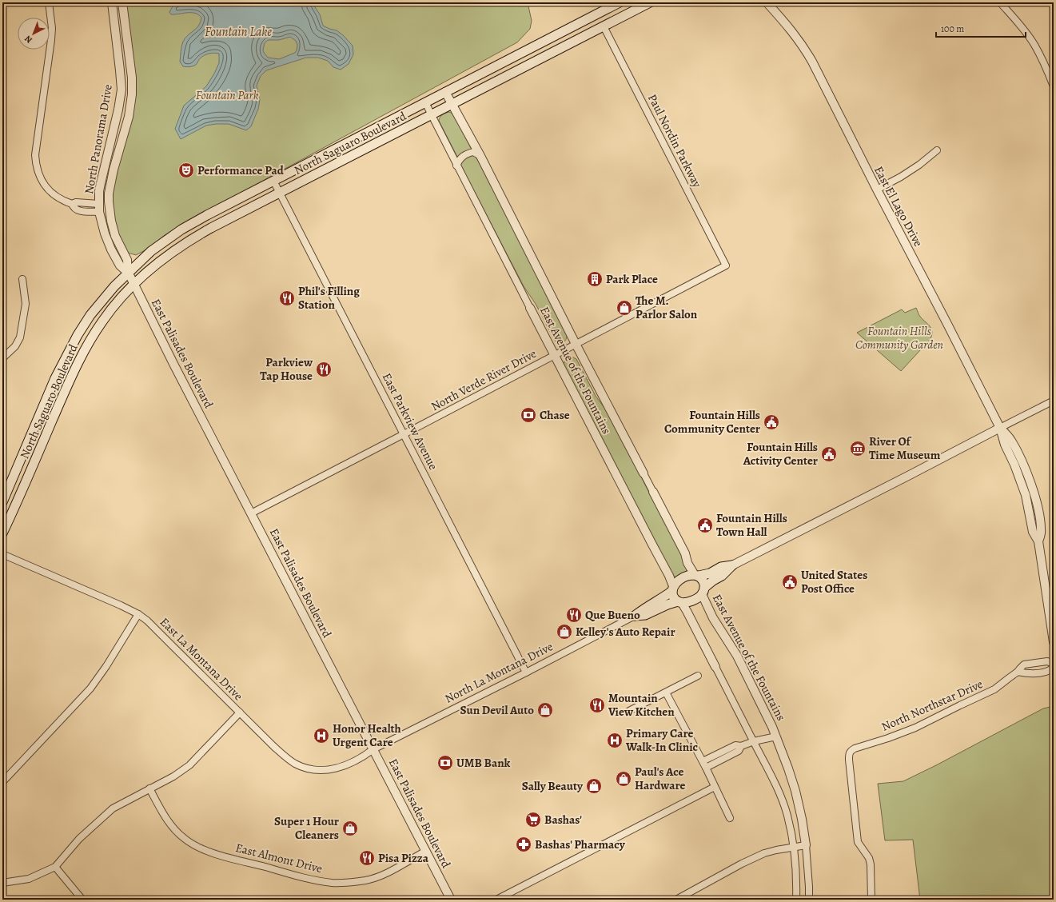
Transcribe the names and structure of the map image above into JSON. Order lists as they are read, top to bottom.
{
  "streets": {
    "main road": ["North Saguaro Boulevard", "North La Montana Drive"],
    "street": [
      "North Panorama Drive",
      "Paul Nordin Parkway",
      "East El Lago Drive",
      "East Palisades Boulevard",
      "East Avenue of the Fountains",
      "North Verde River Drive",
      "East Parkview Avenue",
      "East La Montana Drive",
      "North Northstar Drive",
      "East Almont Drive"
    ]
  },
  "crossings": [
    ["North Panorama Drive", "North Saguaro Boulevard"],
    ["North Panorama Drive", "East Palisades Boulevard"],
    ["Paul Nordin Parkway", "North Saguaro Boulevard"],
    ["Paul Nordin Parkway", "North Verde River Drive"],
    ["North Saguaro Boulevard", "East Palisades Boulevard"],
    ["North Saguaro Boulevard", "East Avenue of the Fountains"],
    ["North Saguaro Boulevard", "East Parkview Avenue"],
    ["East Palisades Boulevard", "North Verde River Drive"],
    ["East Palisades Boulevard", "East La Montana Drive"],
    ["East Palisades Boulevard", "North La Montana Drive"],
    ["East Palisades Boulevard", "East Almont Drive"],
    ["East Avenue of the Fountains", "North Verde River Drive"],
    ["East Avenue of the Fountains", "North La Montana Drive"],
    ["North Verde River Drive", "East Parkview Avenue"],
    ["East Parkview Avenue", "North La Montana Drive"],
    ["East La Montana Drive", "North La Montana Drive"]
  ],
  "water": ["Fountain Lake"],
  "parks": ["Fountain Park", "Fountain Hills Community Garden"],
  "places": {
    "theatre": ["Performance Pad"],
    "building": ["Park Place"],
    "restaurant": [
      "Phil's Filling Station",
      "Parkview Tap House",
      "Que Bueno",
      "Mountain View Kitchen",
      "Pisa Pizza"
    ],
    "shop": [
      "The M. Parlor Salon",
      "Kelley's Auto Repair",
      "Sun Devil Auto",
      "Paul's Ace Hardware",
      "Sally Beauty",
      "Super 1 Hour Cleaners"
    ],
    "bank": ["Chase", "UMB Bank"],
    "public building": [
      "Fountain Hills Community Center",
      "Fountain Hills Activity Center",
      "Fountain Hills Town Hall",
      "United States Post Office"
    ],
    "museum": ["River Of Time Museum"],
    "hospital": ["Honor Health Urgent Care", "Primary Care Walk-In Clinic"],
    "supermarket": ["Bashas'"],
    "pharmacy": ["Bashas' Pharmacy"]
  },
  "scale_bar": "100 m",
  "north": "bottom left"
}
